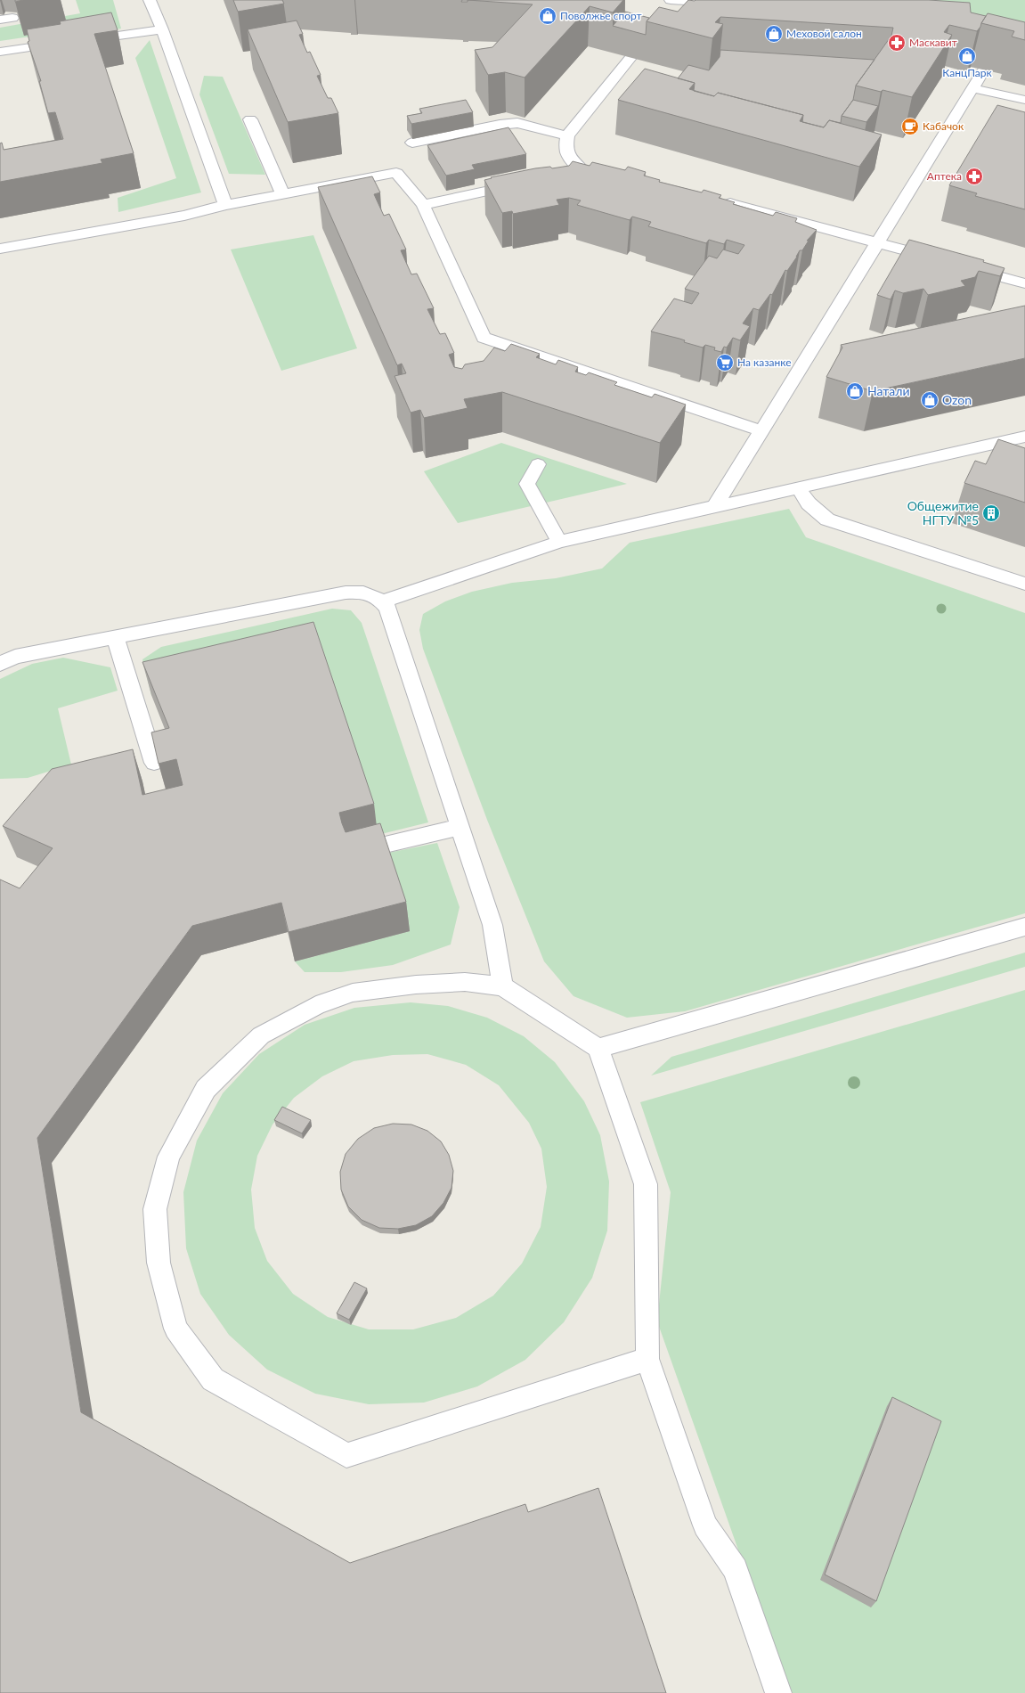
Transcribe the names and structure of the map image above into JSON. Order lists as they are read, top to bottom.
{
  "places": {
    "shop": [
      "Поволжье спорт",
      "Меховой салон",
      "КанцПарк",
      "Натали",
      "Ozon"
    ],
    "pharmacy": ["Маскавит", "Аптека"],
    "cafe": ["Кабачок"],
    "supermarket": ["На казанке"],
    "building": ["Общежитие НГТУ №5"]
  }
}
